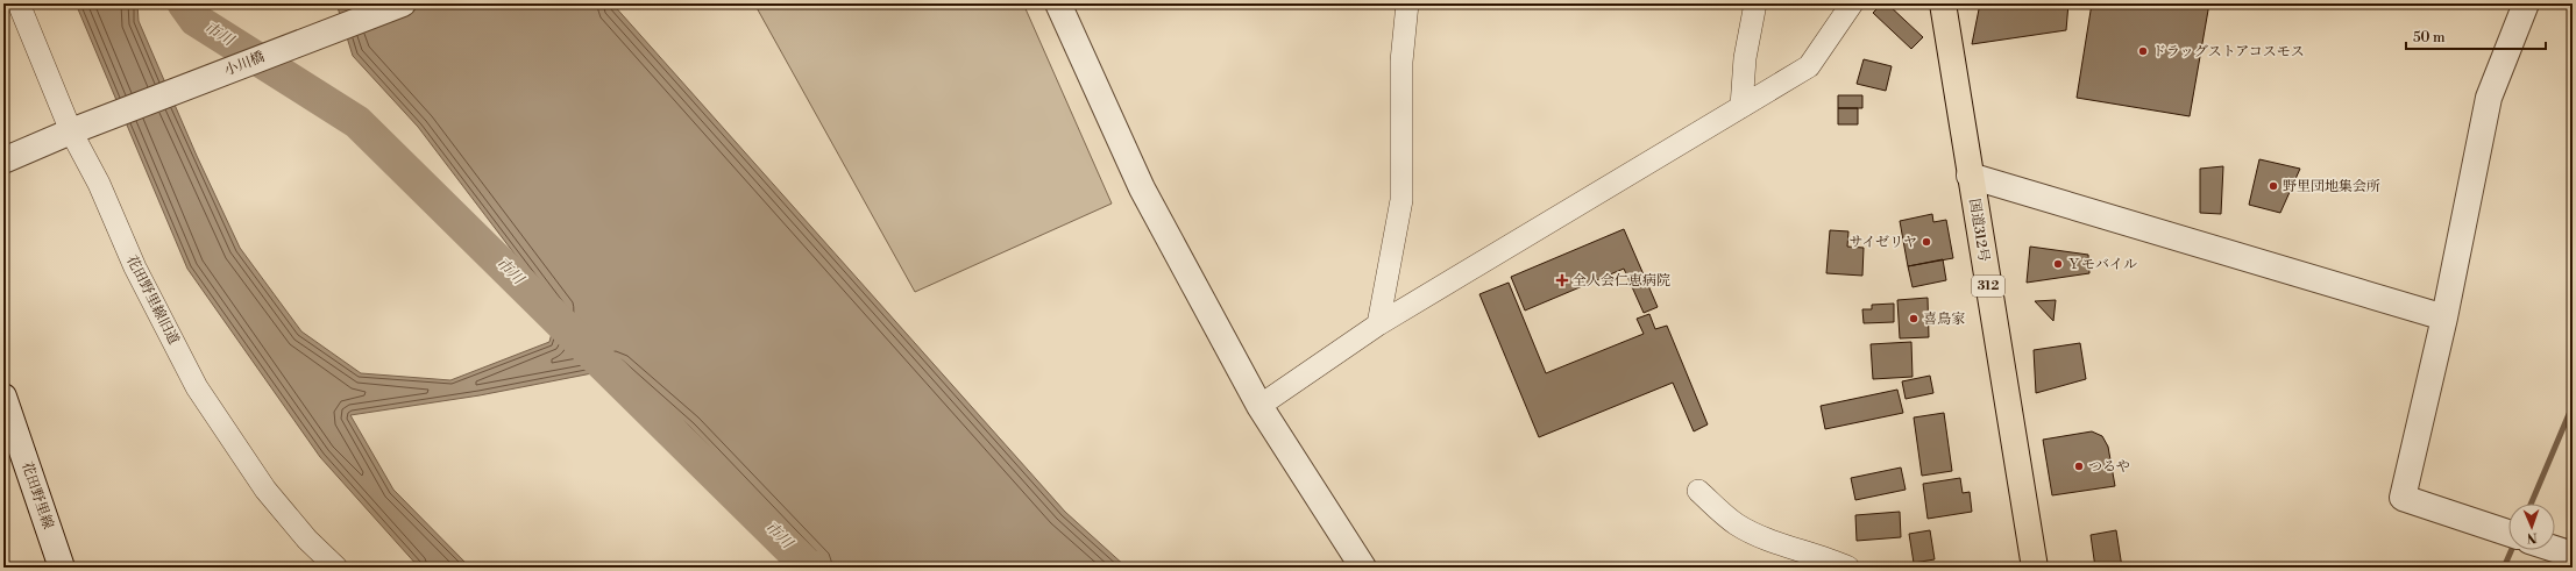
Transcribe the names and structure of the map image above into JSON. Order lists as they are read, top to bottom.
{
  "streets": {
    "highway": ["国道312号", "312"],
    "street": ["小川橋", "花田野里線旧道", "花田野里線"]
  },
  "crossings": [
    ["小川橋", "花田野里線旧道"]
  ],
  "water": ["市川"],
  "places": {
    "other": [
      "ドラッグストアコスモス",
      "野里団地集会所",
      "サイゼリヤ",
      "Ｙモバイル",
      "喜鳥家",
      "つるや"
    ],
    "health": ["全人会仁恵病院"]
  },
  "scale_bar": "50 m",
  "north": "bottom"
}
